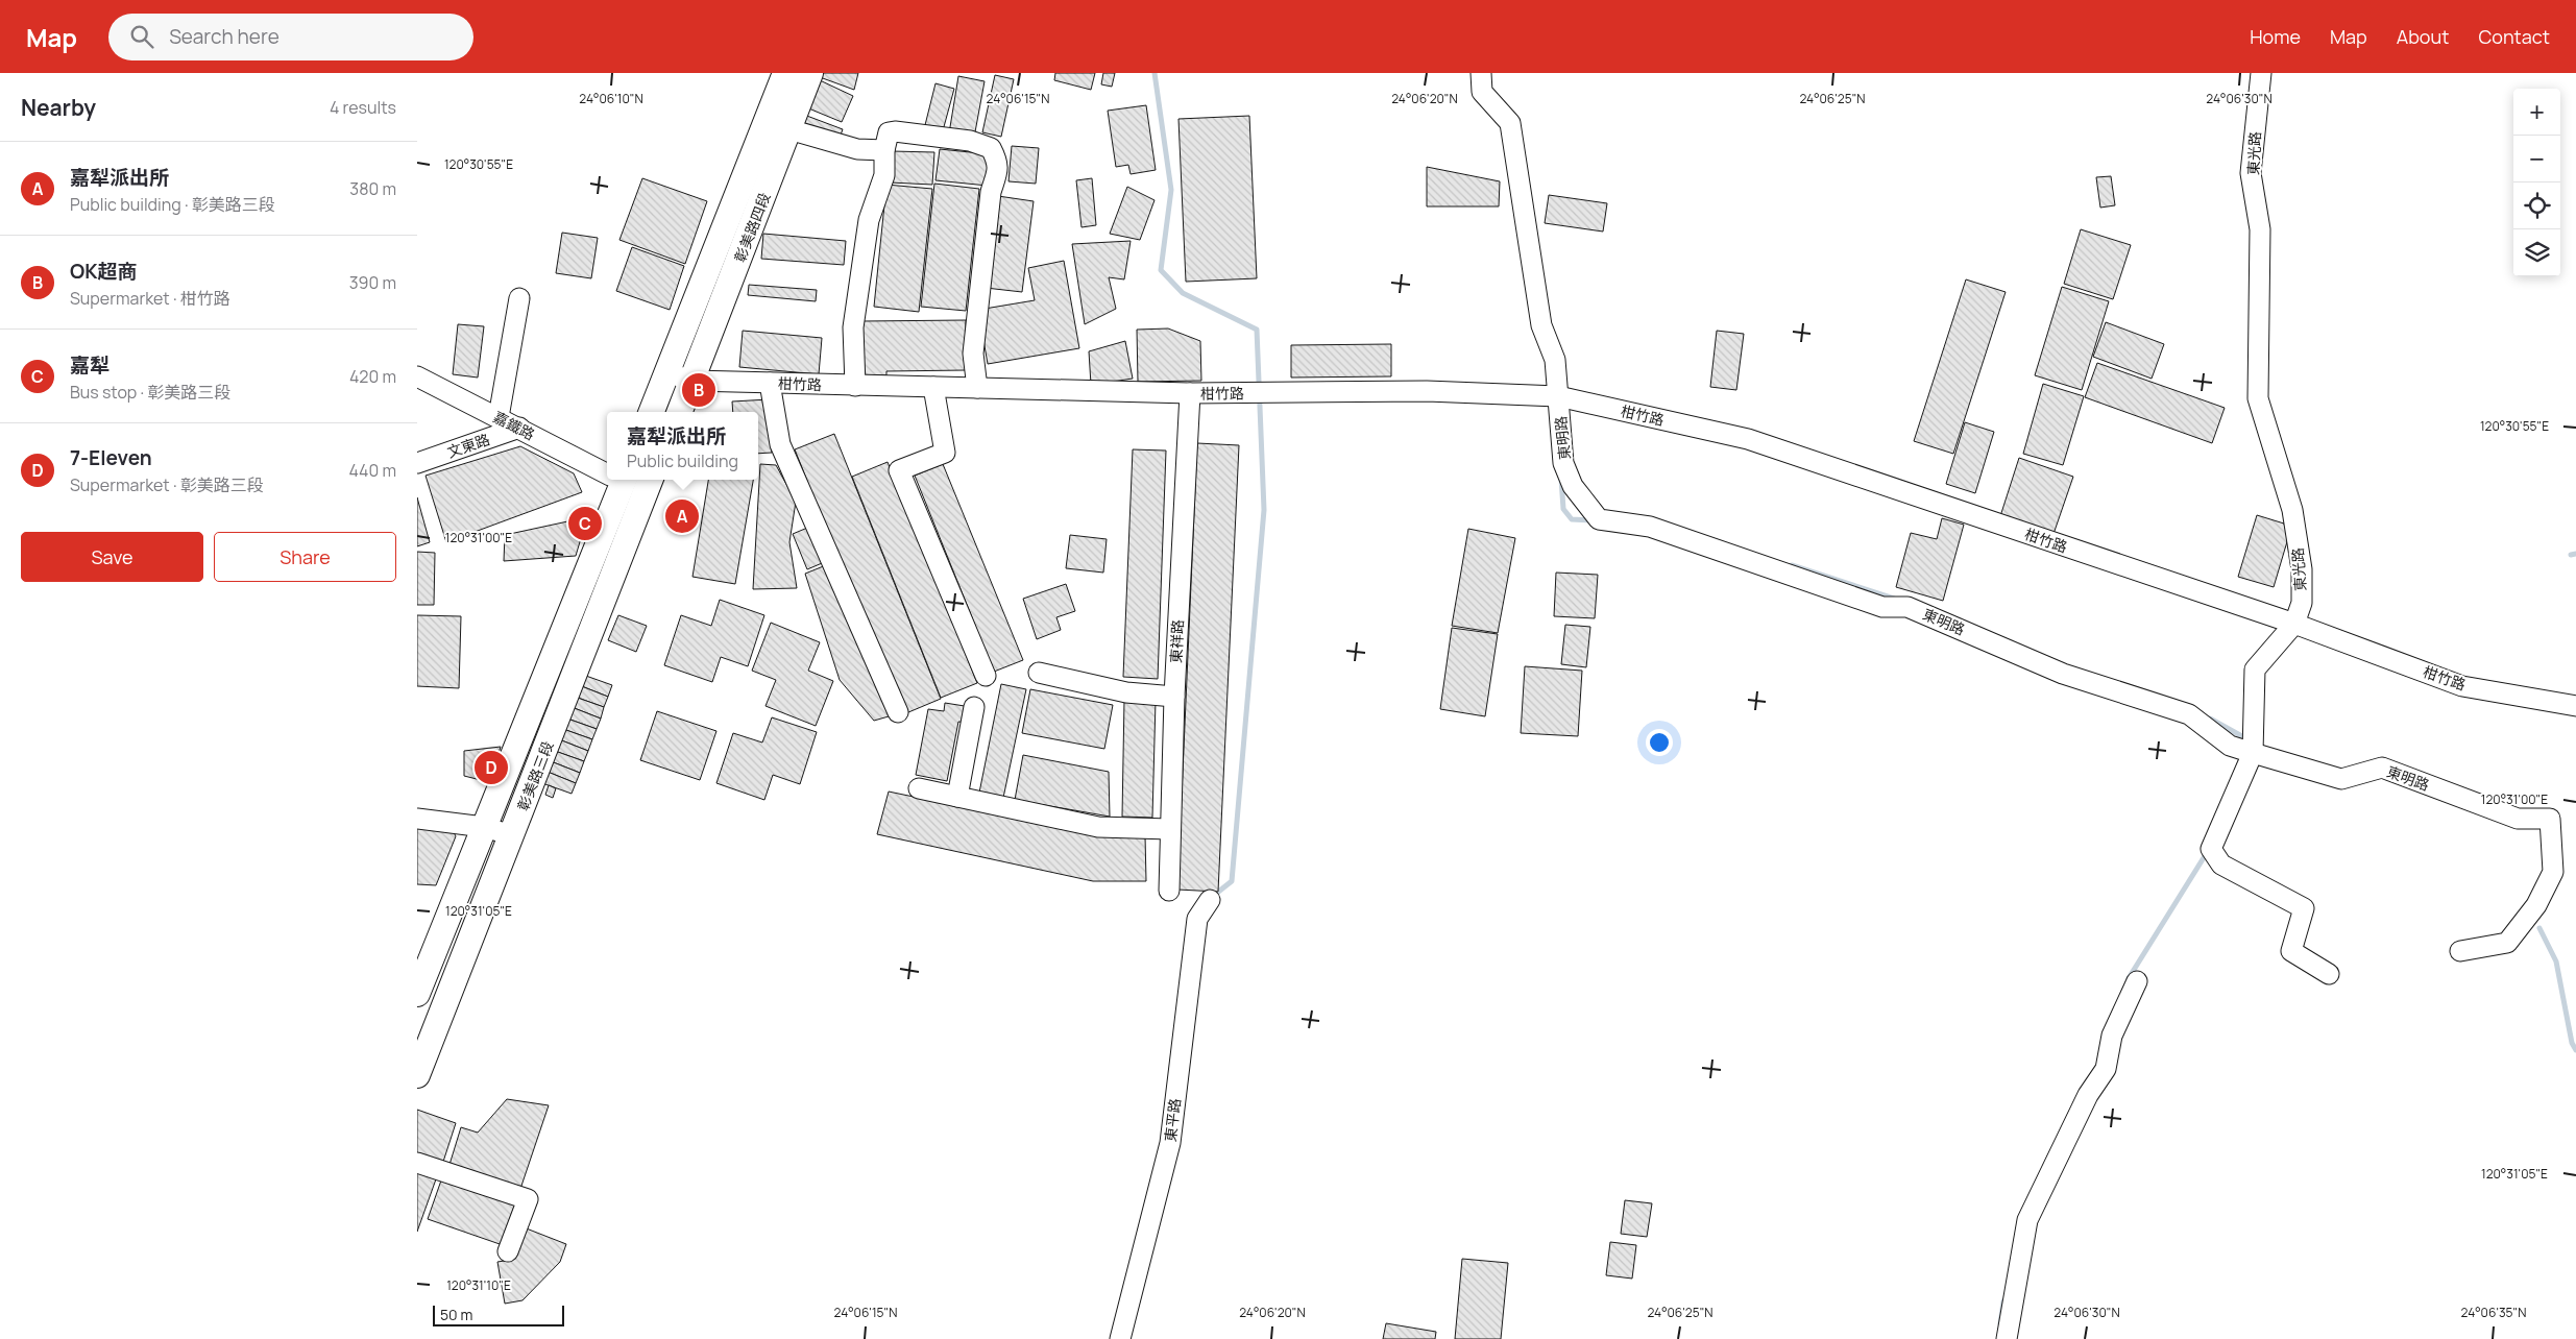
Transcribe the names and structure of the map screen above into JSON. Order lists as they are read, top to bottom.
{
  "streets": {
    "main road": ["彰美路四段", "彰美路三段"],
    "street": [
      "東光路",
      "柑竹路",
      "嘉鐵路",
      "東明路",
      "文東路",
      "東祥路",
      "東平路"
    ]
  },
  "crossings": [
    ["東光路", "柑竹路"],
    ["東光路", "東明路"],
    ["彰美路四段", "柑竹路"],
    ["柑竹路", "東明路"],
    ["柑竹路", "東祥路"],
    ["嘉鐵路", "文東路"],
    ["嘉鐵路", "彰美路三段"]
  ],
  "scale_bar": "50 m",
  "page": {
    "header": "Map",
    "search": "Search here",
    "nav": [
      "Home",
      "Map",
      "About",
      "Contact"
    ],
    "heading": ["Nearby", "4 results"],
    "map_buttons": ["+", "−"],
    "list": [
      {
        "mark": "A",
        "name": "嘉犁派出所",
        "note": "Public building · 彰美路三段",
        "value": "380 m"
      },
      {
        "mark": "B",
        "name": "OK超商",
        "note": "Supermarket · 柑竹路",
        "value": "390 m"
      },
      {
        "mark": "C",
        "name": "嘉犁",
        "note": "Bus stop · 彰美路三段",
        "value": "420 m"
      },
      {
        "mark": "D",
        "name": "7-Eleven",
        "note": "Supermarket · 彰美路三段",
        "value": "440 m"
      }
    ],
    "pins": [
      "B",
      "A",
      "C",
      "D"
    ],
    "popup": ["嘉犁派出所", "Public building"],
    "buttons": ["Save", "Share"],
    "scale": "50 m"
  },
  "coordinates": [
    "24°06'10\"N",
    "24°06'15\"N",
    "24°06'20\"N",
    "24°06'25\"N",
    "24°06'30\"N",
    "120°30'55\"E",
    "120°31'00\"E",
    "120°31'05\"E",
    "120°31'10\"E",
    "24°06'35\"N"
  ]
}
